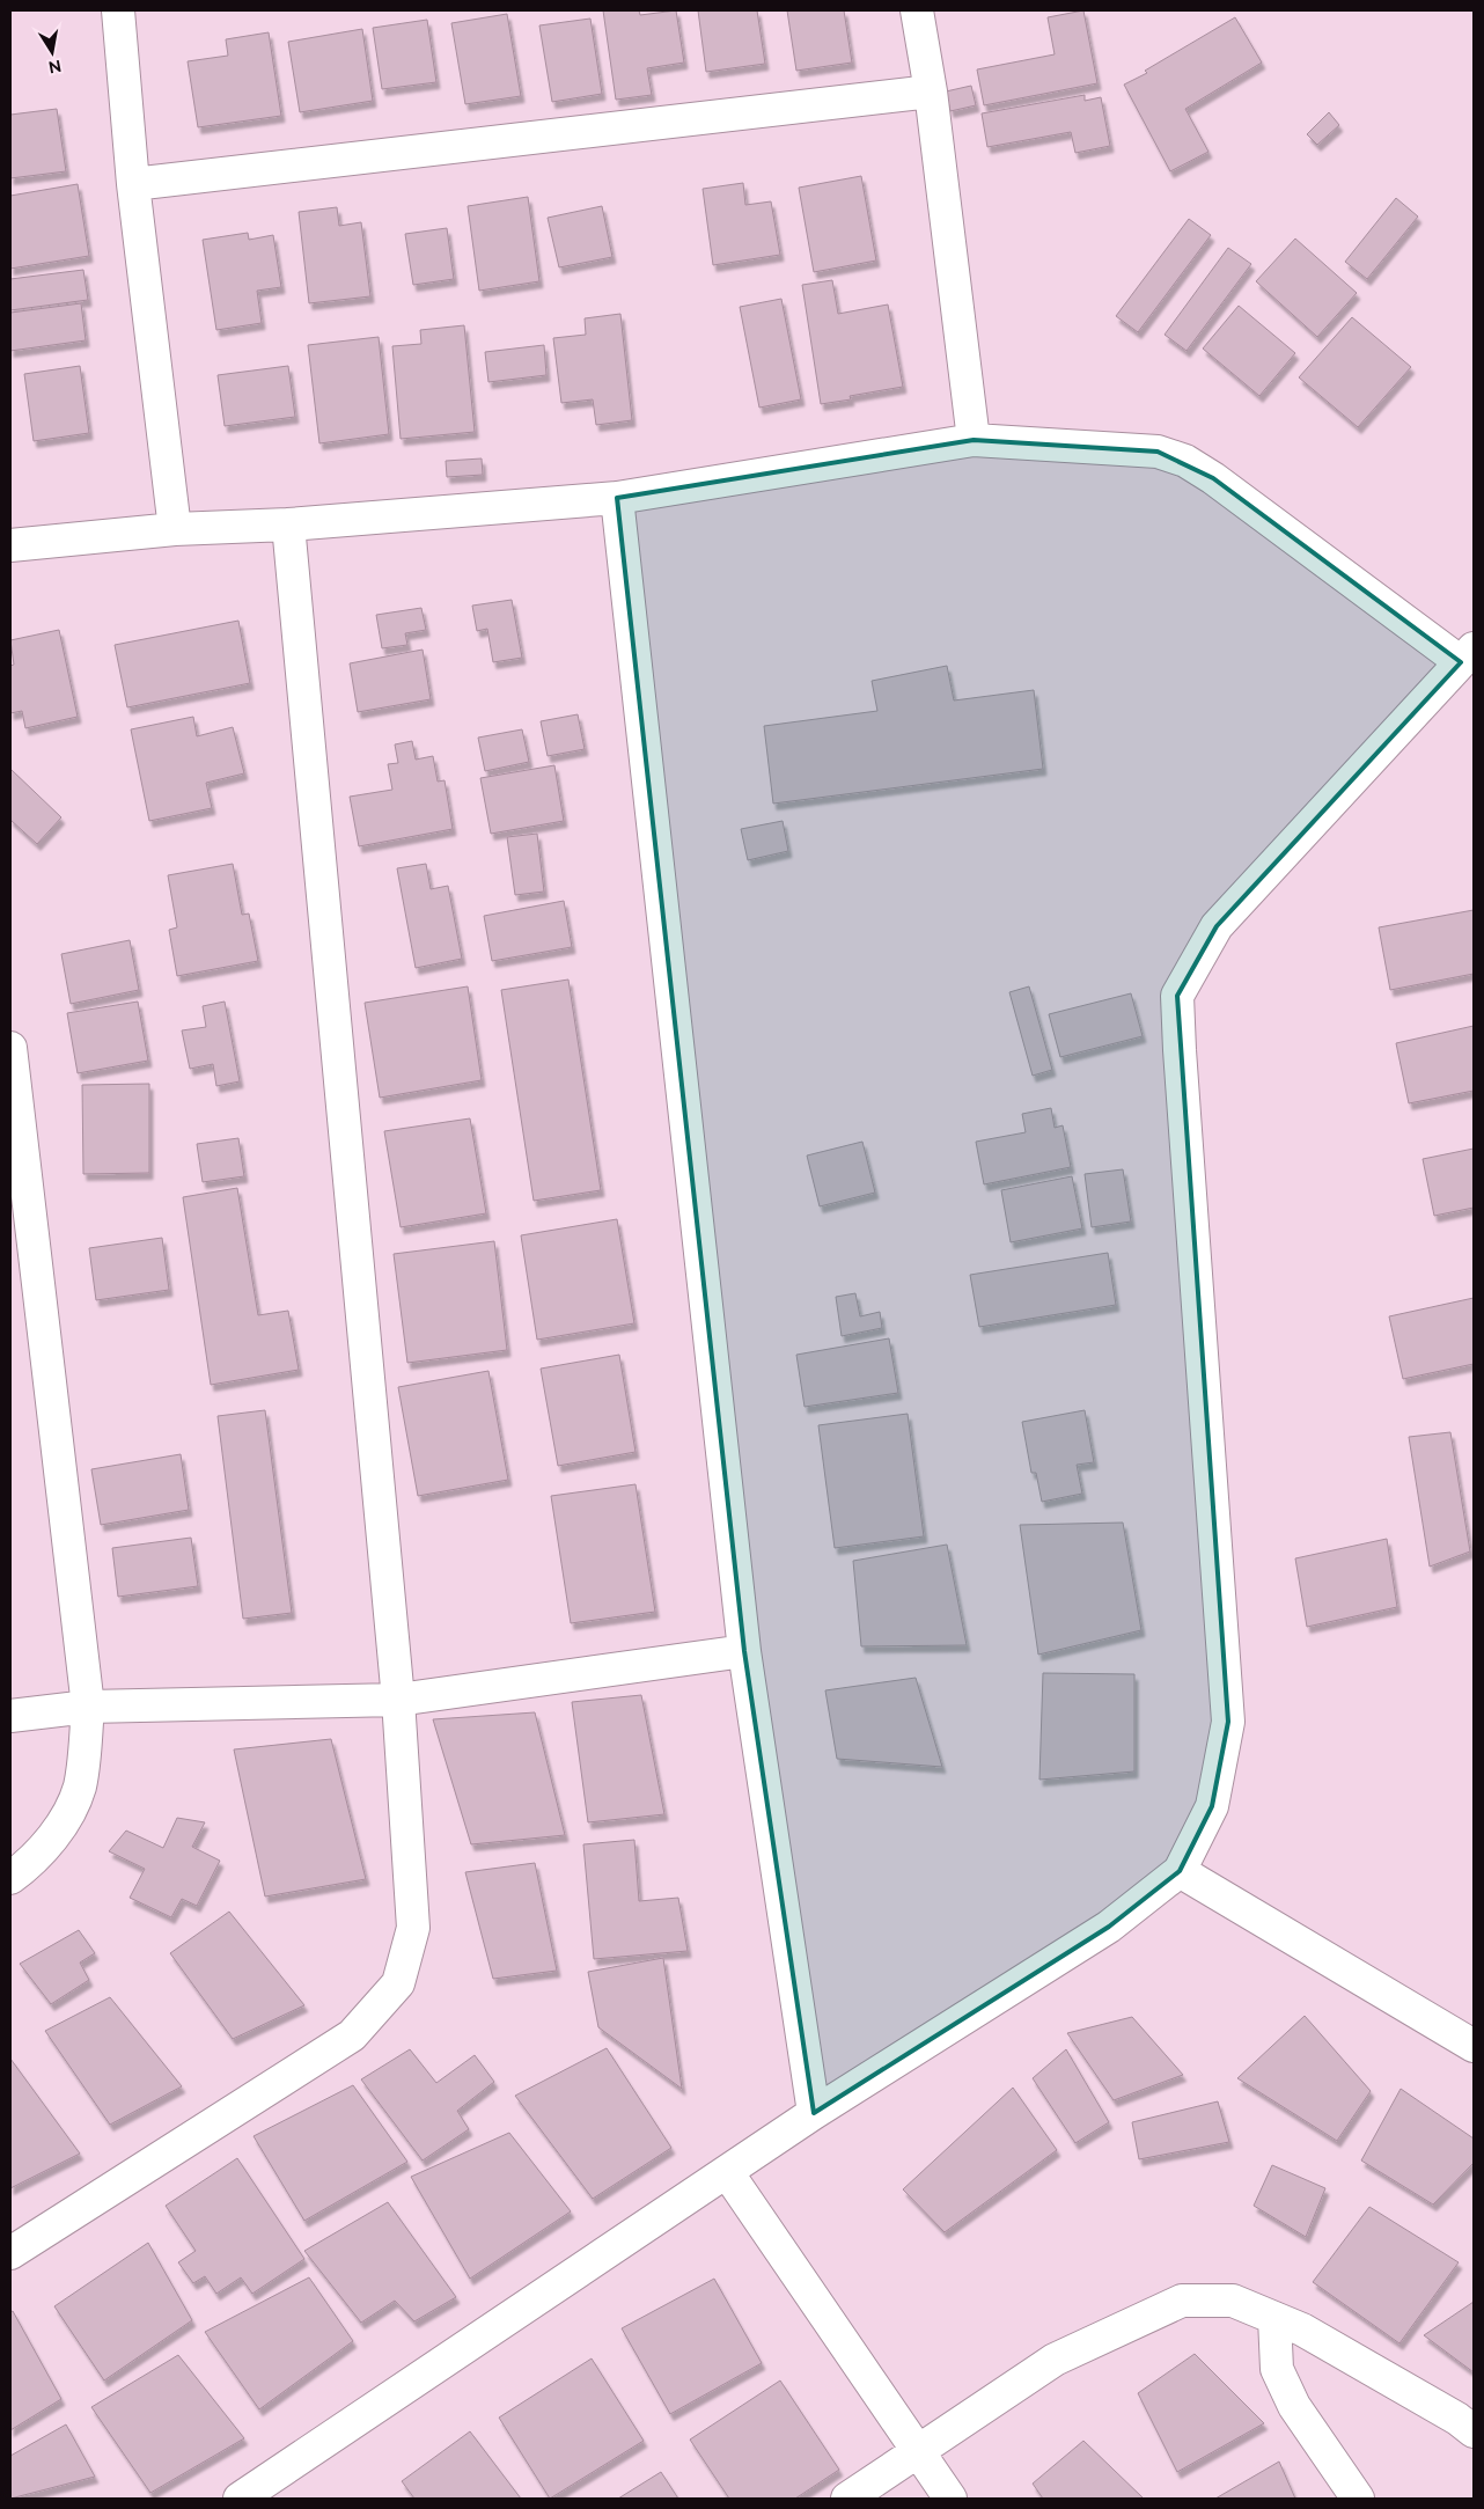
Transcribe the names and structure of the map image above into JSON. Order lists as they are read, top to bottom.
{
  "north": "bottom"
}
